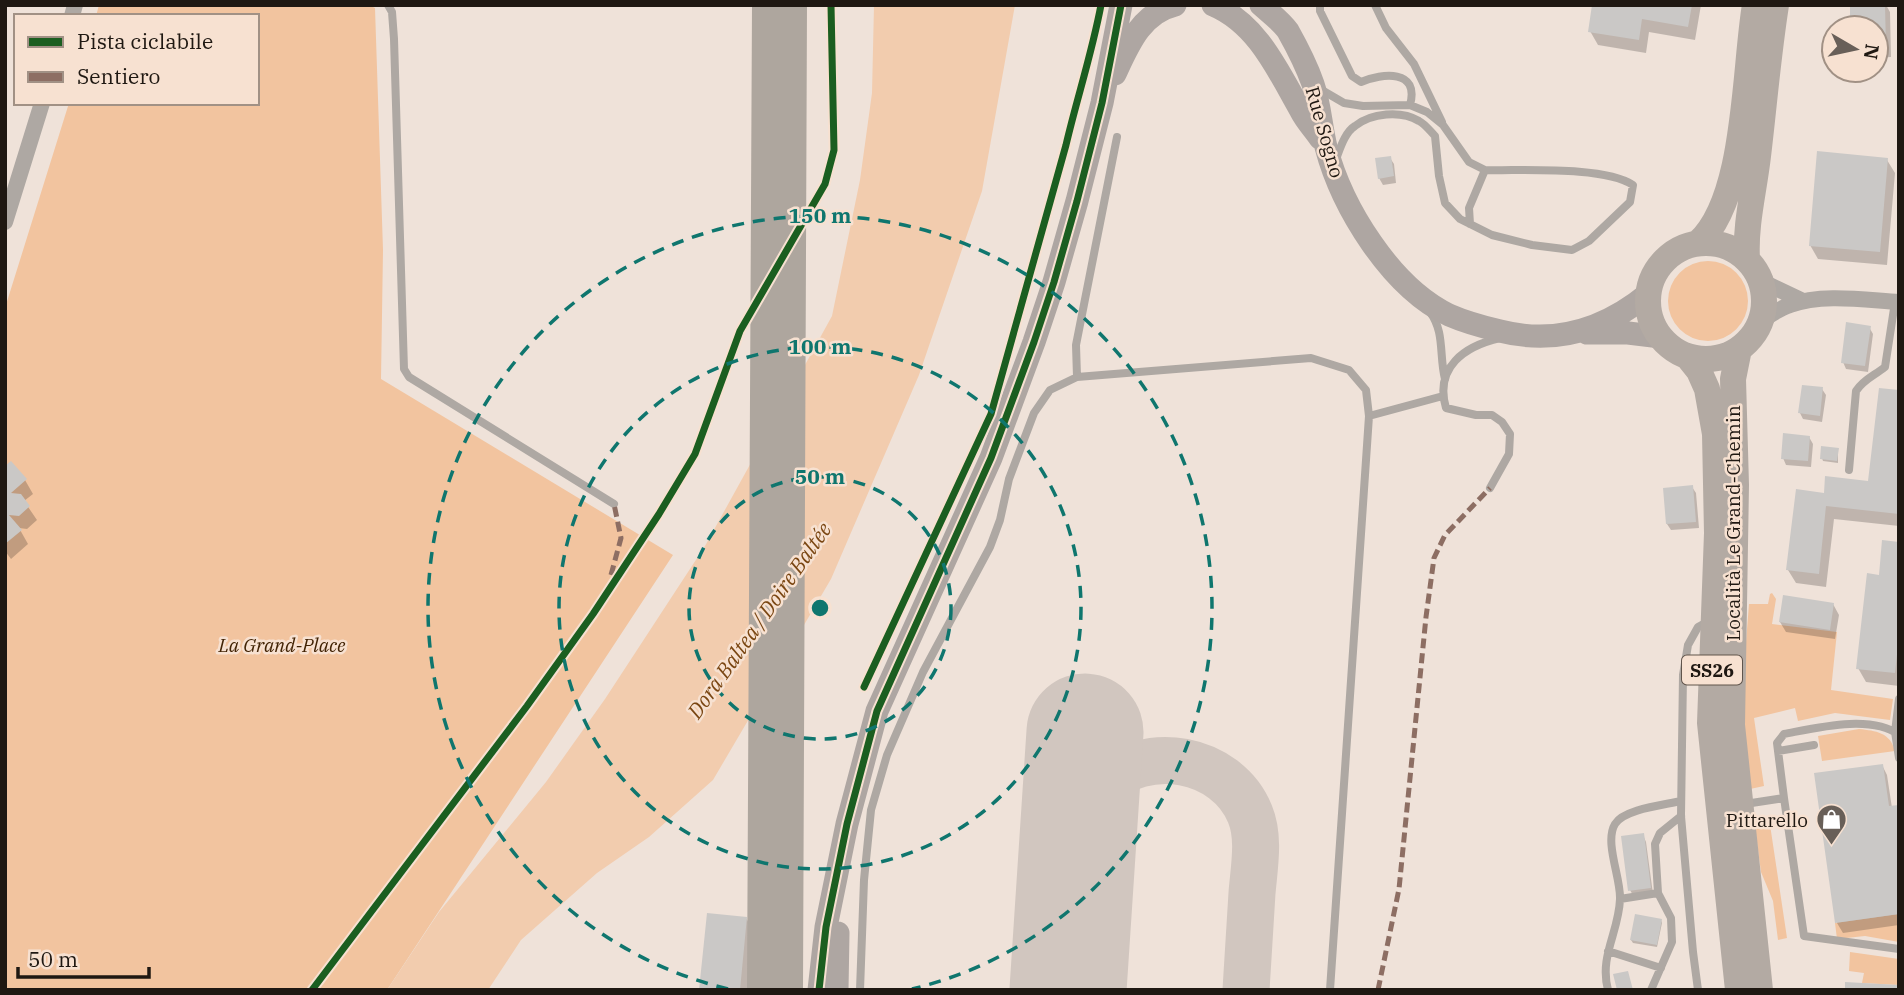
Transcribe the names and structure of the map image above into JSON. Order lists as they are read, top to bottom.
{
  "streets": {
    "main road": ["Località Le Grand-Chemin", "SS26"],
    "street": ["Rue Sogno"]
  },
  "crossings": [
    ["Rue Sogno", "Località Le Grand-Chemin"]
  ],
  "water": ["Dora Baltea / Doire Baltée"],
  "parks": ["La Grand-Place"],
  "places": {
    "shop": ["Pittarello"]
  },
  "legend": ["Pista ciclabile", "Sentiero"],
  "scale_bar": "50 m",
  "north": "right",
  "rings": ["150 m", "100 m", "50 m"]
}
